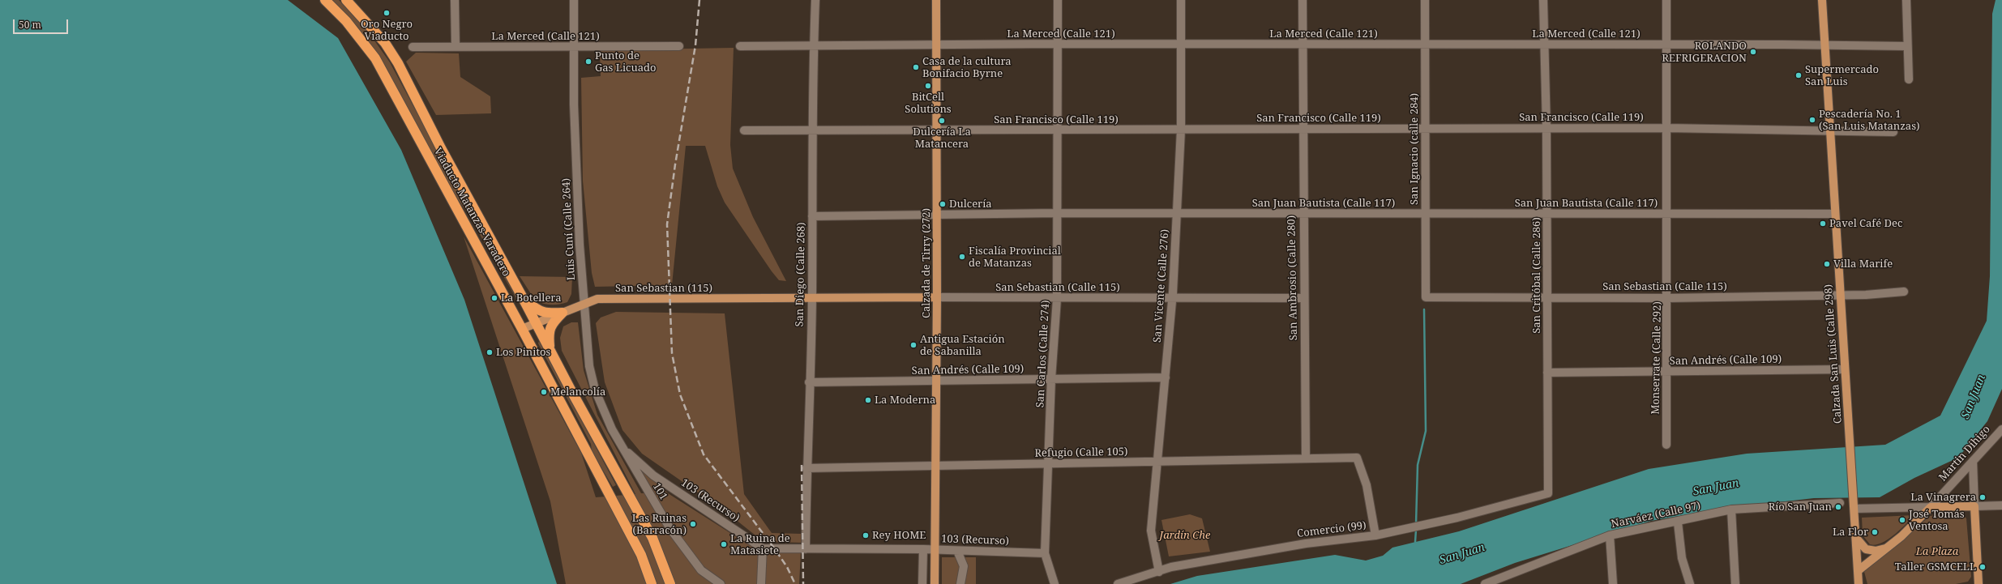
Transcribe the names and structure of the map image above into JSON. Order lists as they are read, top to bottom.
{
  "streets": {
    "highway": ["Viaducto Matanzas-Varadero"],
    "main road": [
      "Calzada de Tirry (272)",
      "San Sebastian (Calle 115)",
      "San Sebastian (115)",
      "Calzada San Luis (Calle 298)",
      "Martin Dihigo"
    ],
    "street": [
      "La Merced (Calle 121)",
      "San Francisco (Calle 119)",
      "San Ignacio (calle 284)",
      "San Juan Bautista (Calle 117)",
      "Luis Cuní (Calle 264)",
      "San Diego (Calle 268)",
      "San Critóbal (Calle 286)",
      "San Ambrosio (Calle 280)",
      "San Vicente (Calle 276)",
      "San Carlos (Calle 274)",
      "Monserrate (Calle 292)",
      "San Andrés (Calle 109)",
      "Refugio (Calle 105)",
      "101",
      "103 (Recurso)",
      "Narváez (Calle 97)",
      "Comercio (99)"
    ]
  },
  "crossings": [
    ["La Merced (Calle 121)", "San Ignacio (calle 284)"],
    ["La Merced (Calle 121)", "Luis Cuní (Calle 264)"],
    ["La Merced (Calle 121)", "Calzada de Tirry (272)"],
    ["La Merced (Calle 121)", "San Diego (Calle 268)"],
    ["La Merced (Calle 121)", "San Critóbal (Calle 286)"],
    ["La Merced (Calle 121)", "San Ambrosio (Calle 280)"],
    ["La Merced (Calle 121)", "San Vicente (Calle 276)"],
    ["La Merced (Calle 121)", "San Carlos (Calle 274)"],
    ["La Merced (Calle 121)", "Calzada San Luis (Calle 298)"],
    ["La Merced (Calle 121)", "Monserrate (Calle 292)"],
    ["San Francisco (Calle 119)", "San Ignacio (calle 284)"],
    ["San Francisco (Calle 119)", "Calzada de Tirry (272)"],
    ["San Francisco (Calle 119)", "San Diego (Calle 268)"],
    ["San Francisco (Calle 119)", "San Critóbal (Calle 286)"],
    ["San Francisco (Calle 119)", "San Ambrosio (Calle 280)"],
    ["San Francisco (Calle 119)", "San Vicente (Calle 276)"],
    ["San Francisco (Calle 119)", "San Carlos (Calle 274)"],
    ["San Francisco (Calle 119)", "Calzada San Luis (Calle 298)"],
    ["San Francisco (Calle 119)", "Monserrate (Calle 292)"],
    ["San Ignacio (calle 284)", "San Juan Bautista (Calle 117)"],
    ["San Ignacio (calle 284)", "San Sebastian (Calle 115)"],
    ["San Juan Bautista (Calle 117)", "Calzada de Tirry (272)"],
    ["San Juan Bautista (Calle 117)", "San Diego (Calle 268)"],
    ["San Juan Bautista (Calle 117)", "San Critóbal (Calle 286)"],
    ["San Juan Bautista (Calle 117)", "San Ambrosio (Calle 280)"],
    ["San Juan Bautista (Calle 117)", "San Vicente (Calle 276)"],
    ["San Juan Bautista (Calle 117)", "San Carlos (Calle 274)"],
    ["San Juan Bautista (Calle 117)", "Calzada San Luis (Calle 298)"],
    ["San Juan Bautista (Calle 117)", "Monserrate (Calle 292)"],
    ["Viaducto Matanzas-Varadero", "San Sebastian (115)"],
    ["Luis Cuní (Calle 264)", "San Sebastian (115)"],
    ["Luis Cuní (Calle 264)", "101"],
    ["Luis Cuní (Calle 264)", "103 (Recurso)"],
    ["Calzada de Tirry (272)", "San Sebastian (Calle 115)"],
    ["Calzada de Tirry (272)", "San Andrés (Calle 109)"],
    ["Calzada de Tirry (272)", "Refugio (Calle 105)"],
    ["Calzada de Tirry (272)", "103 (Recurso)"],
    ["San Diego (Calle 268)", "San Sebastian (Calle 115)"],
    ["San Diego (Calle 268)", "San Sebastian (115)"],
    ["San Diego (Calle 268)", "San Andrés (Calle 109)"],
    ["San Diego (Calle 268)", "Refugio (Calle 105)"],
    ["San Diego (Calle 268)", "103 (Recurso)"],
    ["San Critóbal (Calle 286)", "San Sebastian (Calle 115)"],
    ["San Critóbal (Calle 286)", "San Andrés (Calle 109)"],
    ["San Critóbal (Calle 286)", "Comercio (99)"],
    ["San Ambrosio (Calle 280)", "San Sebastian (Calle 115)"],
    ["San Ambrosio (Calle 280)", "Refugio (Calle 105)"],
    ["San Vicente (Calle 276)", "San Sebastian (Calle 115)"],
    ["San Vicente (Calle 276)", "San Andrés (Calle 109)"],
    ["San Vicente (Calle 276)", "Refugio (Calle 105)"],
    ["San Vicente (Calle 276)", "Comercio (99)"],
    ["San Sebastian (Calle 115)", "San Sebastian (115)"],
    ["San Sebastian (Calle 115)", "San Carlos (Calle 274)"],
    ["San Sebastian (Calle 115)", "Calzada San Luis (Calle 298)"],
    ["San Sebastian (Calle 115)", "Monserrate (Calle 292)"],
    ["San Carlos (Calle 274)", "San Andrés (Calle 109)"],
    ["San Carlos (Calle 274)", "Refugio (Calle 105)"],
    ["San Carlos (Calle 274)", "103 (Recurso)"],
    ["Calzada San Luis (Calle 298)", "San Andrés (Calle 109)"],
    ["Calzada San Luis (Calle 298)", "Martin Dihigo"],
    ["Monserrate (Calle 292)", "San Andrés (Calle 109)"],
    ["Refugio (Calle 105)", "Comercio (99)"],
    ["101", "103 (Recurso)"]
  ],
  "water": ["San Juan"],
  "parks": ["Jardín Che", "La Plaza"],
  "places": [
    "Oro Negro Viaducto",
    "ROLANDO REFRIGERACION",
    "Punto de Gas Licuado",
    "Casa de la cultura Bonifacio Byrne",
    "Supermercado San Luis",
    "BitCell Solutions",
    "Pescadería No. 1 (San Luis Matanzas)",
    "Dulcería La Matancera",
    "Dulcería",
    "Pavel Café Dec",
    "Fiscalía Provincial de Matanzas",
    "Villa Marife",
    "La Botellera",
    "Antigua Estación de Sabanilla",
    "Los Pinitos",
    "Melancolía",
    "La Moderna",
    "La Vinagrera",
    "Río San Juan",
    "José Tomás Ventosa",
    "Las Ruinas (Barracón)",
    "La Flor",
    "Rey HOME",
    "La Ruina de Matasiete",
    "Taller GSMCELL"
  ],
  "scale_bar": "50 m"
}
